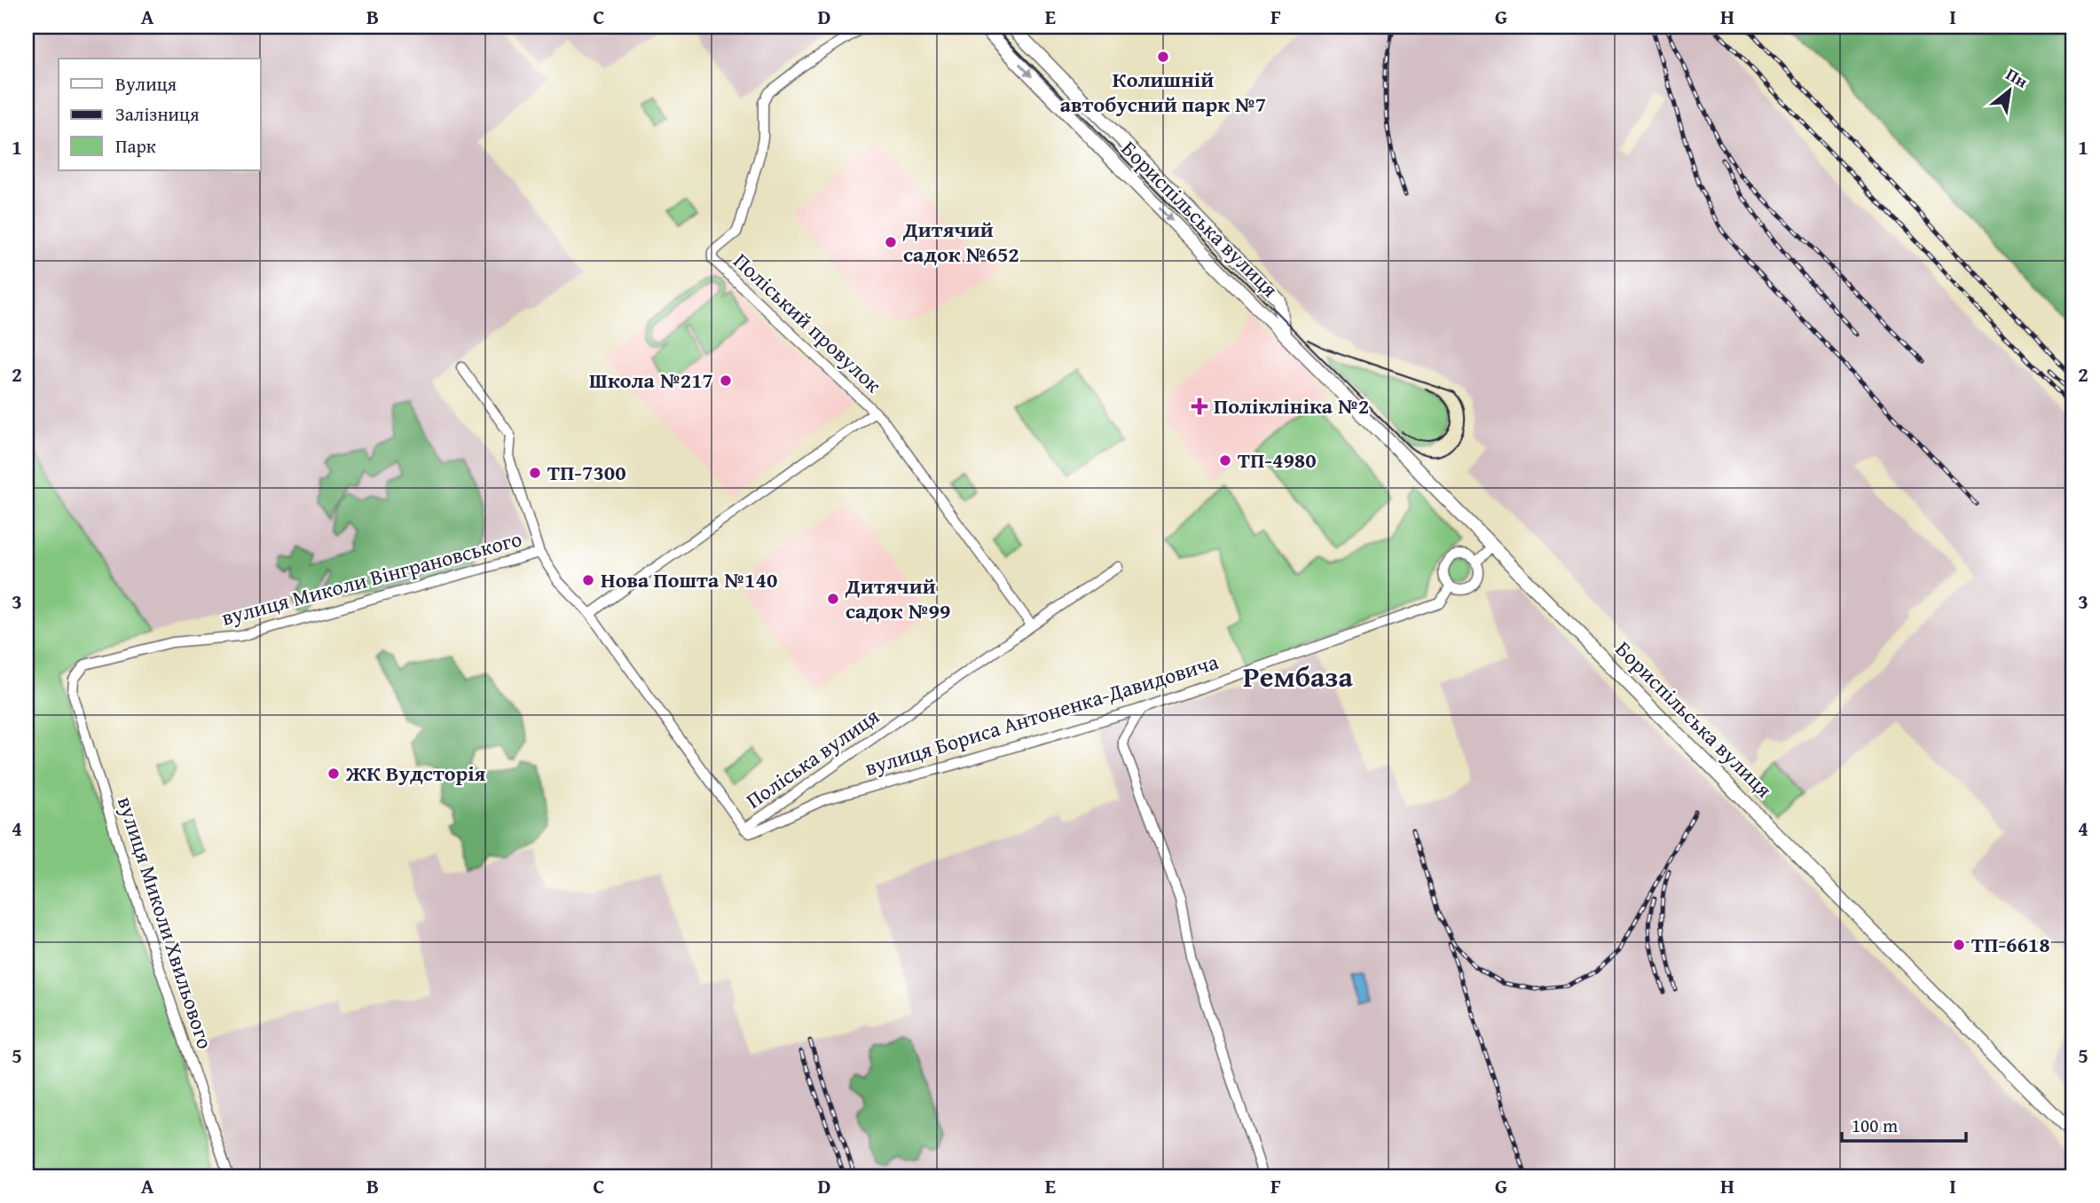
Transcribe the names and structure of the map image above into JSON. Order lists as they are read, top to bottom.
{
  "streets": {
    "main road": ["Бориспільська вулиця"],
    "street": [
      "Поліський провулок",
      "вулиця Миколи Вінграновського",
      "вулиця Бориса Антоненка-Давидовича",
      "Поліська вулиця",
      "вулиця Миколи Хвильового"
    ]
  },
  "crossings": [
    ["Поліський провулок", "Поліська вулиця"],
    ["вулиця Миколи Вінграновського", "Поліська вулиця"],
    ["вулиця Миколи Вінграновського", "вулиця Миколи Хвильового"],
    ["вулиця Бориса Антоненка-Давидовича", "Поліська вулиця"]
  ],
  "districts": ["Рембаза"],
  "places": {
    "other": [
      "Колишній автобусний парк №7",
      "Дитячий садок №652",
      "Школа №217",
      "ТП-4980",
      "ТП-7300",
      "Нова Пошта №140",
      "Дитячий садок №99",
      "ЖК Вудсторія",
      "ТП-6618"
    ],
    "health": ["Поліклініка №2"]
  },
  "legend": ["Вулиця", "Залізниця", "Парк"],
  "scale_bar": "100 m",
  "north": "top right",
  "grid": {
    "columns": [
      "A",
      "B",
      "C",
      "D",
      "E",
      "F",
      "G",
      "H",
      "I"
    ],
    "rows": [
      "1",
      "2",
      "3",
      "4",
      "5"
    ]
  }
}
